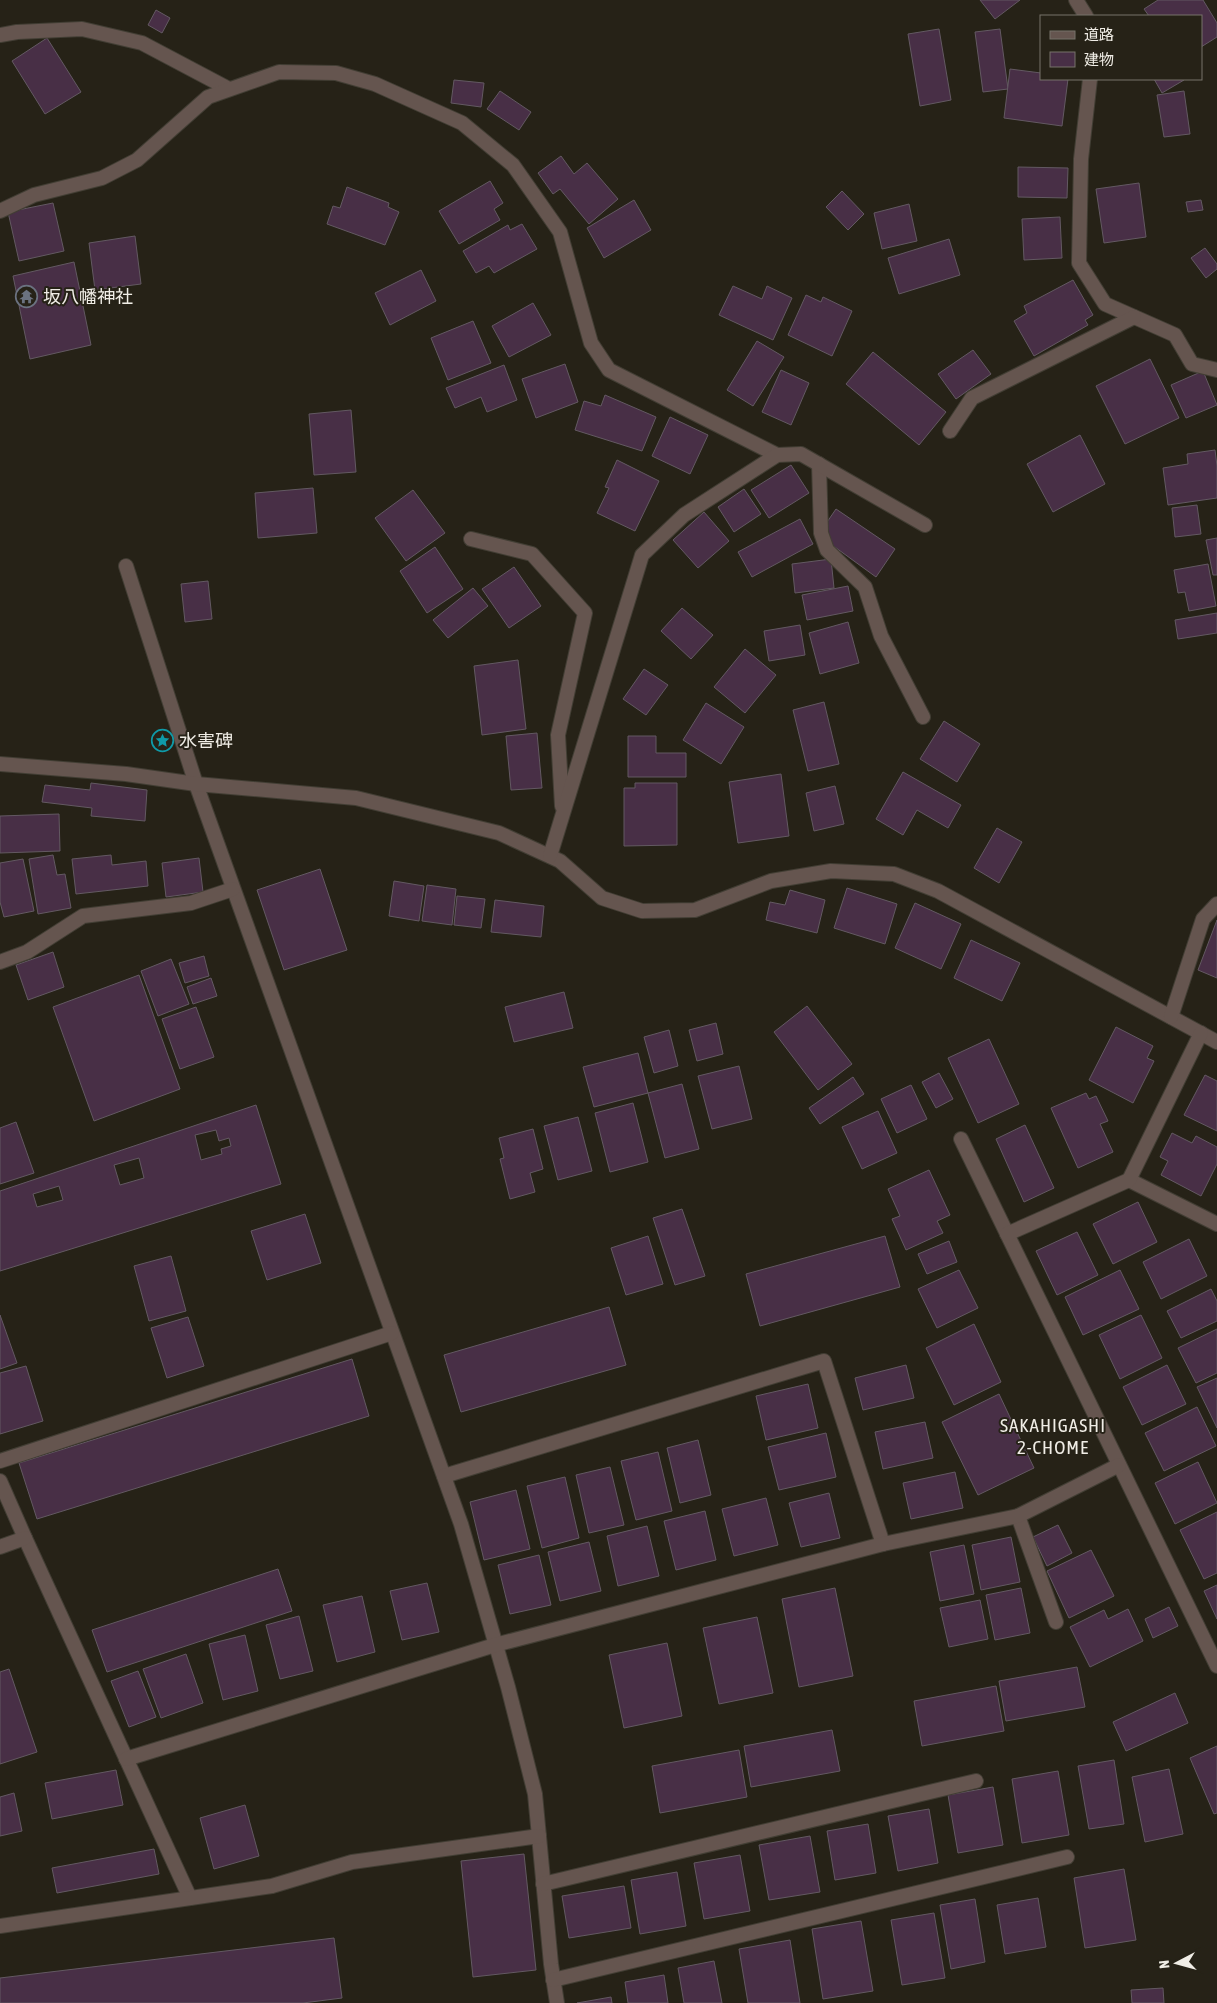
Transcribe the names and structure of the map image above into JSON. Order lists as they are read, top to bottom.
{
  "districts": ["SAKAHIGASHI 2-CHOME"],
  "places": {
    "temple": ["坂八幡神社"],
    "place": ["水害碑"]
  },
  "legend": ["道路", "建物"],
  "north": "left"
}
